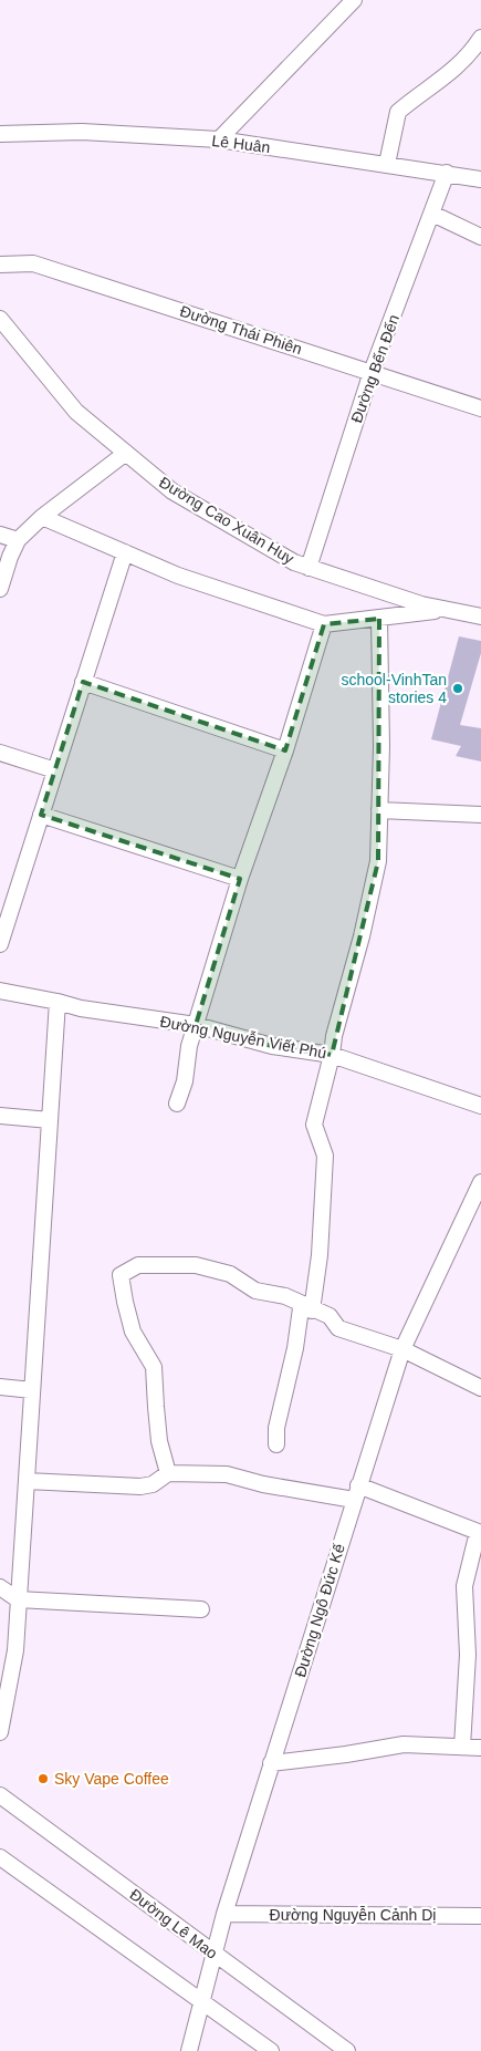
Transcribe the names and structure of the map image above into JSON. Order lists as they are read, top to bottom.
{
  "streets": {
    "street": [
      "Lê Huân",
      "Đường Thái Phiên",
      "Đường Bến Đến",
      "Đường Cao Xuân Huy",
      "Đường Nguyễn Viết Phú",
      "Đường Ngô Đức Kế",
      "Đường Nguyễn Cảnh Dị",
      "Đường Lê Mao"
    ]
  },
  "crossings": [
    ["Lê Huân", "Đường Bến Đến"],
    ["Đường Thái Phiên", "Đường Bến Đến"],
    ["Đường Bến Đến", "Đường Cao Xuân Huy"],
    ["Đường Ngô Đức Kế", "Đường Nguyễn Cảnh Dị"],
    ["Đường Ngô Đức Kế", "Đường Lê Mao"]
  ],
  "places": ["school-VinhTan stories 4", "Sky Vape Coffee"]
}
